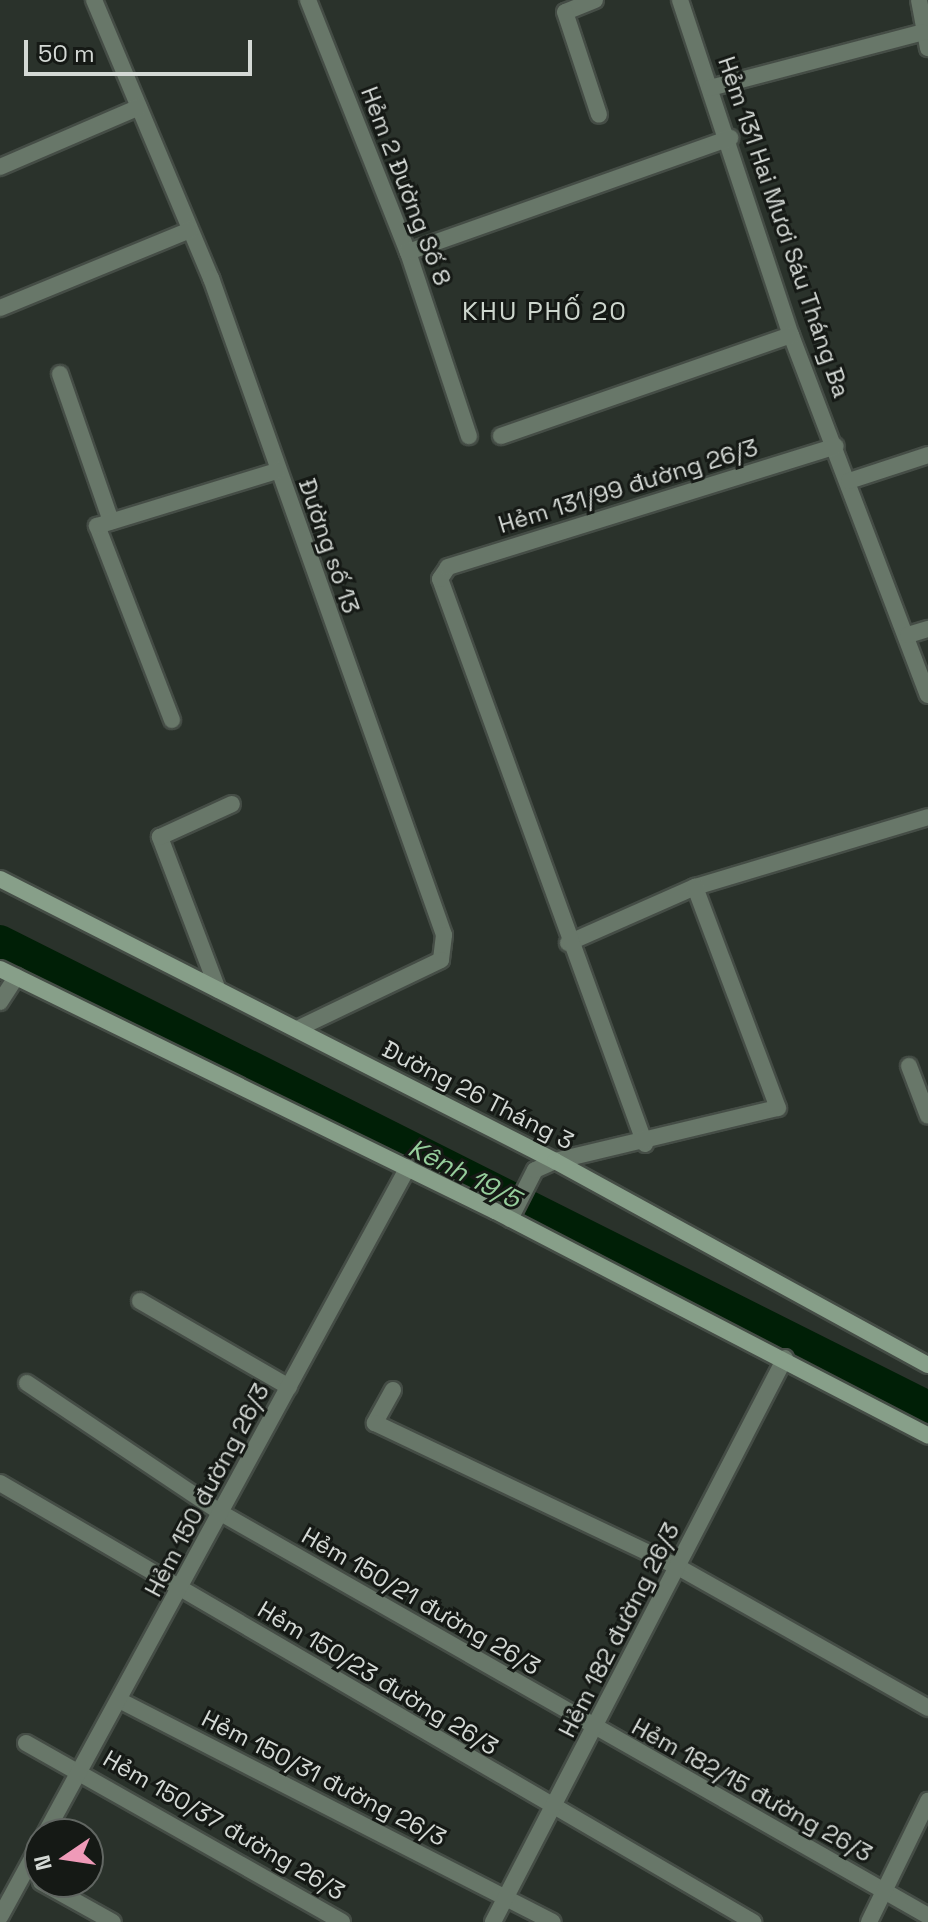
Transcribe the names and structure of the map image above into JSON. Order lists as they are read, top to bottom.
{
  "streets": {
    "street": [
      "Hẻm 2 Đường Số 8",
      "Hẻm 131 Hai Mươi Sáu Tháng Ba",
      "Hẻm 131/99 đường 26/3",
      "Đường số 13",
      "Đường 26 Tháng 3",
      "Hẻm 150 đường 26/3",
      "Hẻm 150/21 đường 26/3",
      "Hẻm 182 đường 26/3",
      "Hẻm 150/23 đường 26/3",
      "Hẻm 150/31 đường 26/3",
      "Hẻm 182/15 đường 26/3",
      "Hẻm 150/37 đường 26/3"
    ]
  },
  "crossings": [
    ["Hẻm 131 Hai Mươi Sáu Tháng Ba", "Hẻm 131/99 đường 26/3"],
    ["Đường số 13", "Đường 26 Tháng 3"],
    ["Hẻm 150 đường 26/3", "Hẻm 150/21 đường 26/3"],
    ["Hẻm 150 đường 26/3", "Hẻm 150/23 đường 26/3"],
    ["Hẻm 150 đường 26/3", "Hẻm 150/31 đường 26/3"],
    ["Hẻm 150 đường 26/3", "Hẻm 150/37 đường 26/3"],
    ["Hẻm 150/21 đường 26/3", "Hẻm 182 đường 26/3"],
    ["Hẻm 150/21 đường 26/3", "Hẻm 182/15 đường 26/3"],
    ["Hẻm 182 đường 26/3", "Hẻm 150/23 đường 26/3"],
    ["Hẻm 182 đường 26/3", "Hẻm 150/31 đường 26/3"],
    ["Hẻm 182 đường 26/3", "Hẻm 182/15 đường 26/3"]
  ],
  "districts": ["KHU PHỐ 20"],
  "water": ["Kênh 19/5"],
  "scale_bar": "50 m",
  "north": "left"
}
